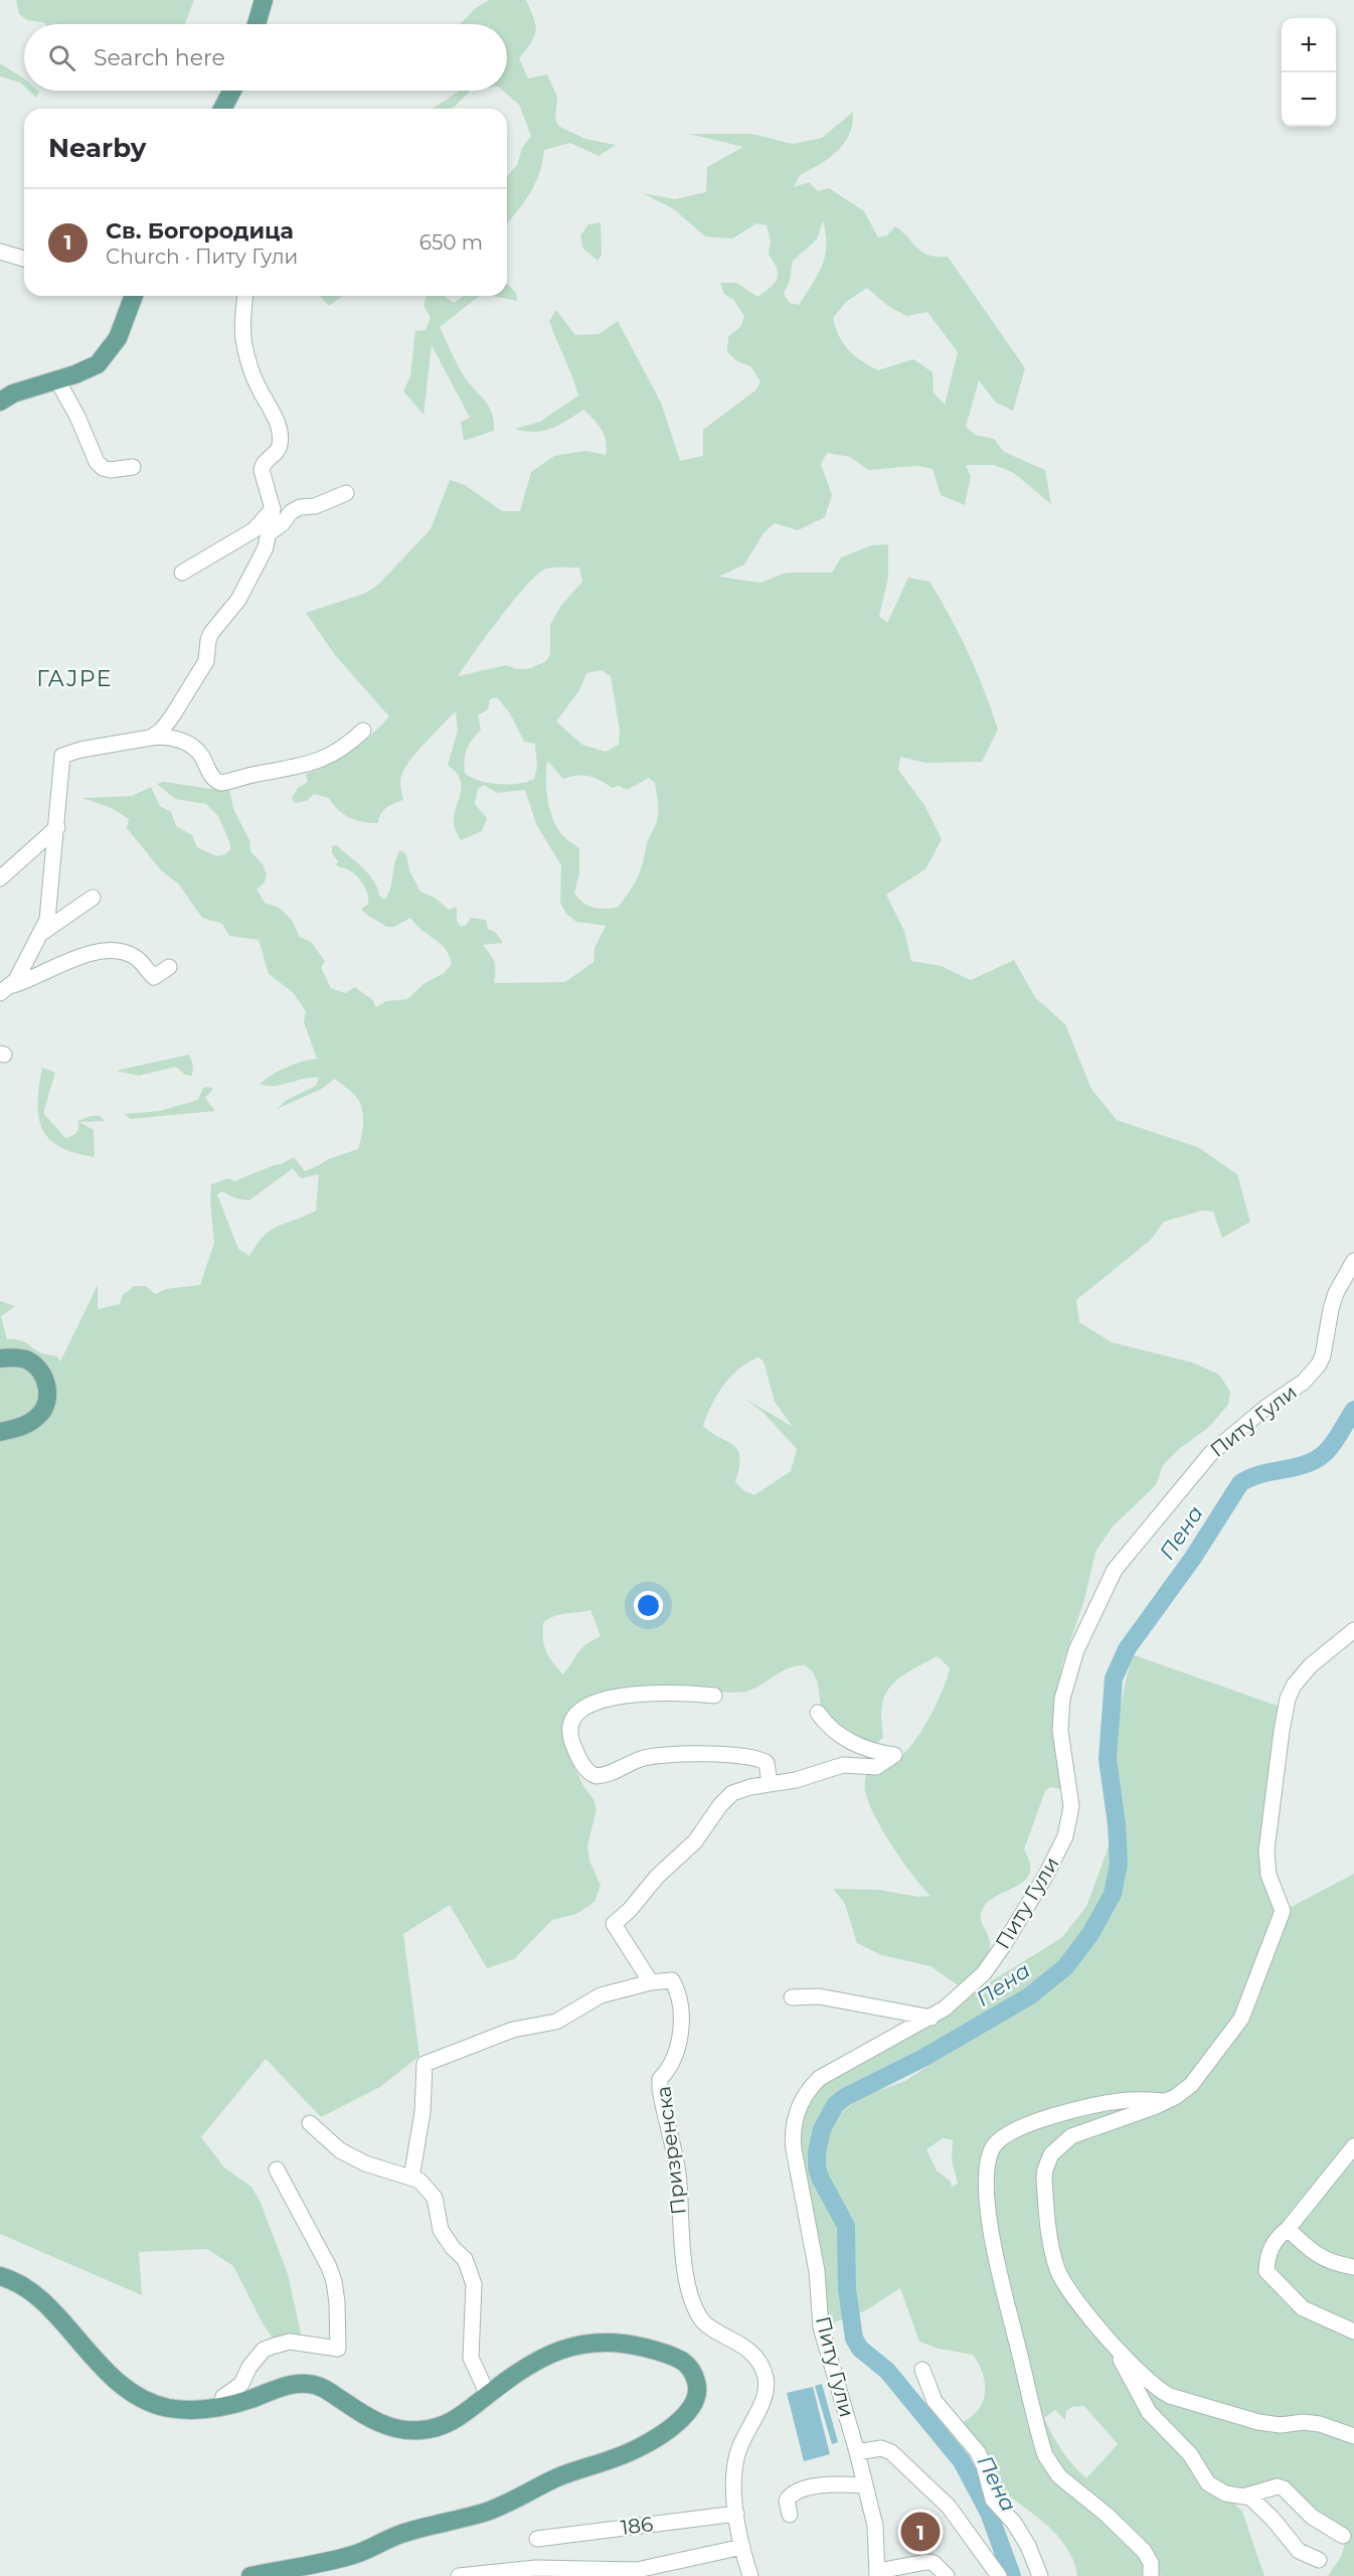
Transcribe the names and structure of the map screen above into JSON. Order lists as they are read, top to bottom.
{
  "streets": {
    "street": ["Питу Гули", "Призренска", "186"]
  },
  "crossings": [
    ["Призренска", "186"]
  ],
  "districts": ["ГАЈРЕ"],
  "water": ["Пена"],
  "page": {
    "map_buttons": ["+", "−"],
    "search": "Search here",
    "heading": "Nearby",
    "list": [
      {
        "mark": "1",
        "name": "Св. Богородица",
        "note": "Church · Питу Гули",
        "value": "650 m"
      }
    ],
    "pins": "1"
  }
}
